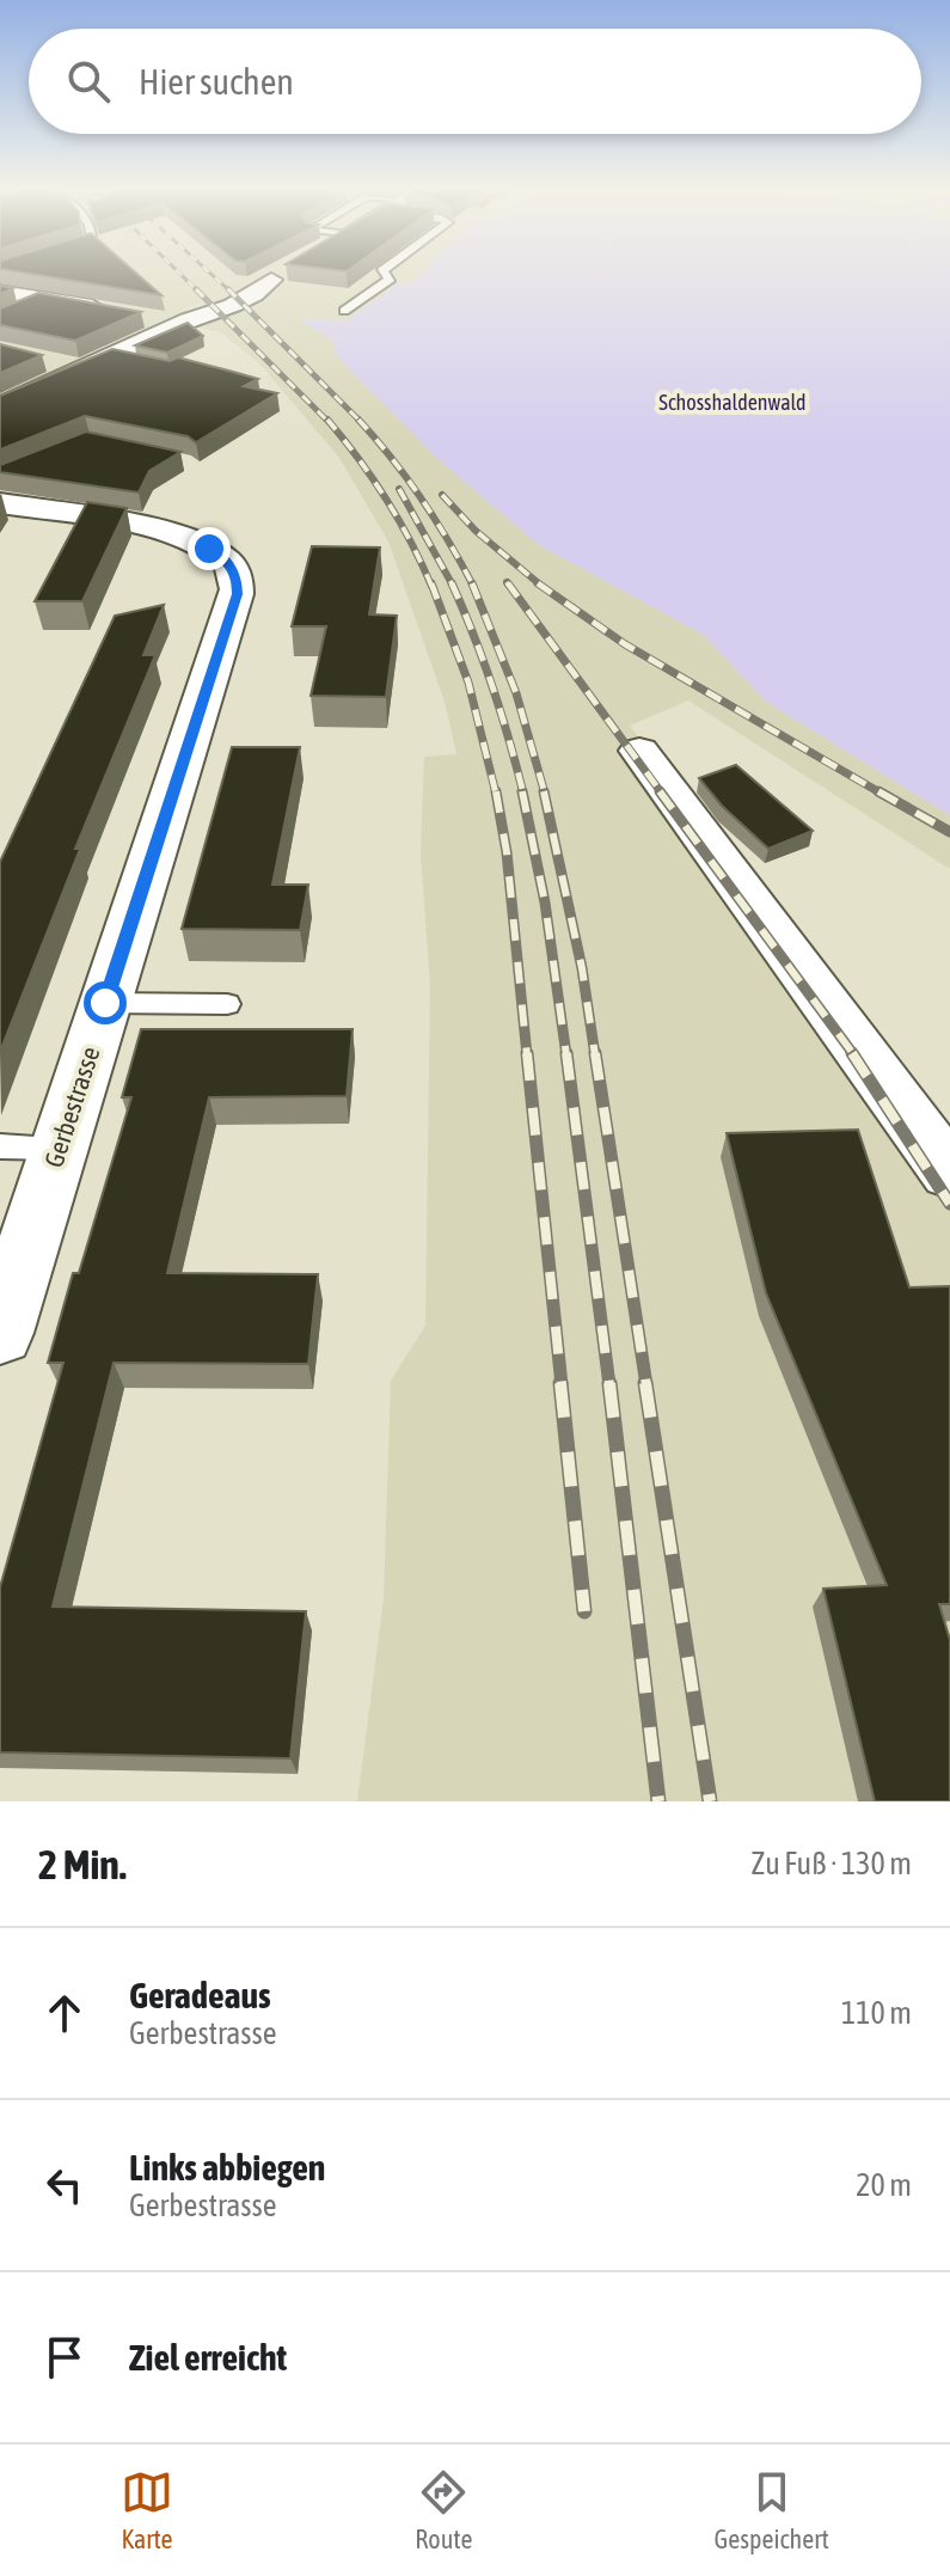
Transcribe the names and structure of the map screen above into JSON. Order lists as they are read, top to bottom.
{
  "streets": {
    "street": ["Gerbestrasse"]
  },
  "parks": ["Schosshaldenwald"],
  "page": {
    "search": "Hier suchen",
    "heading": ["2 Min.", "Zu Fuß · 130 m"],
    "list": [
      ["Geradeaus", "Gerbestrasse", "110 m"],
      ["Links abbiegen", "Gerbestrasse", "20 m"],
      "Ziel erreicht"
    ],
    "nav": ["Karte", "Route", "Gespeichert"]
  }
}
